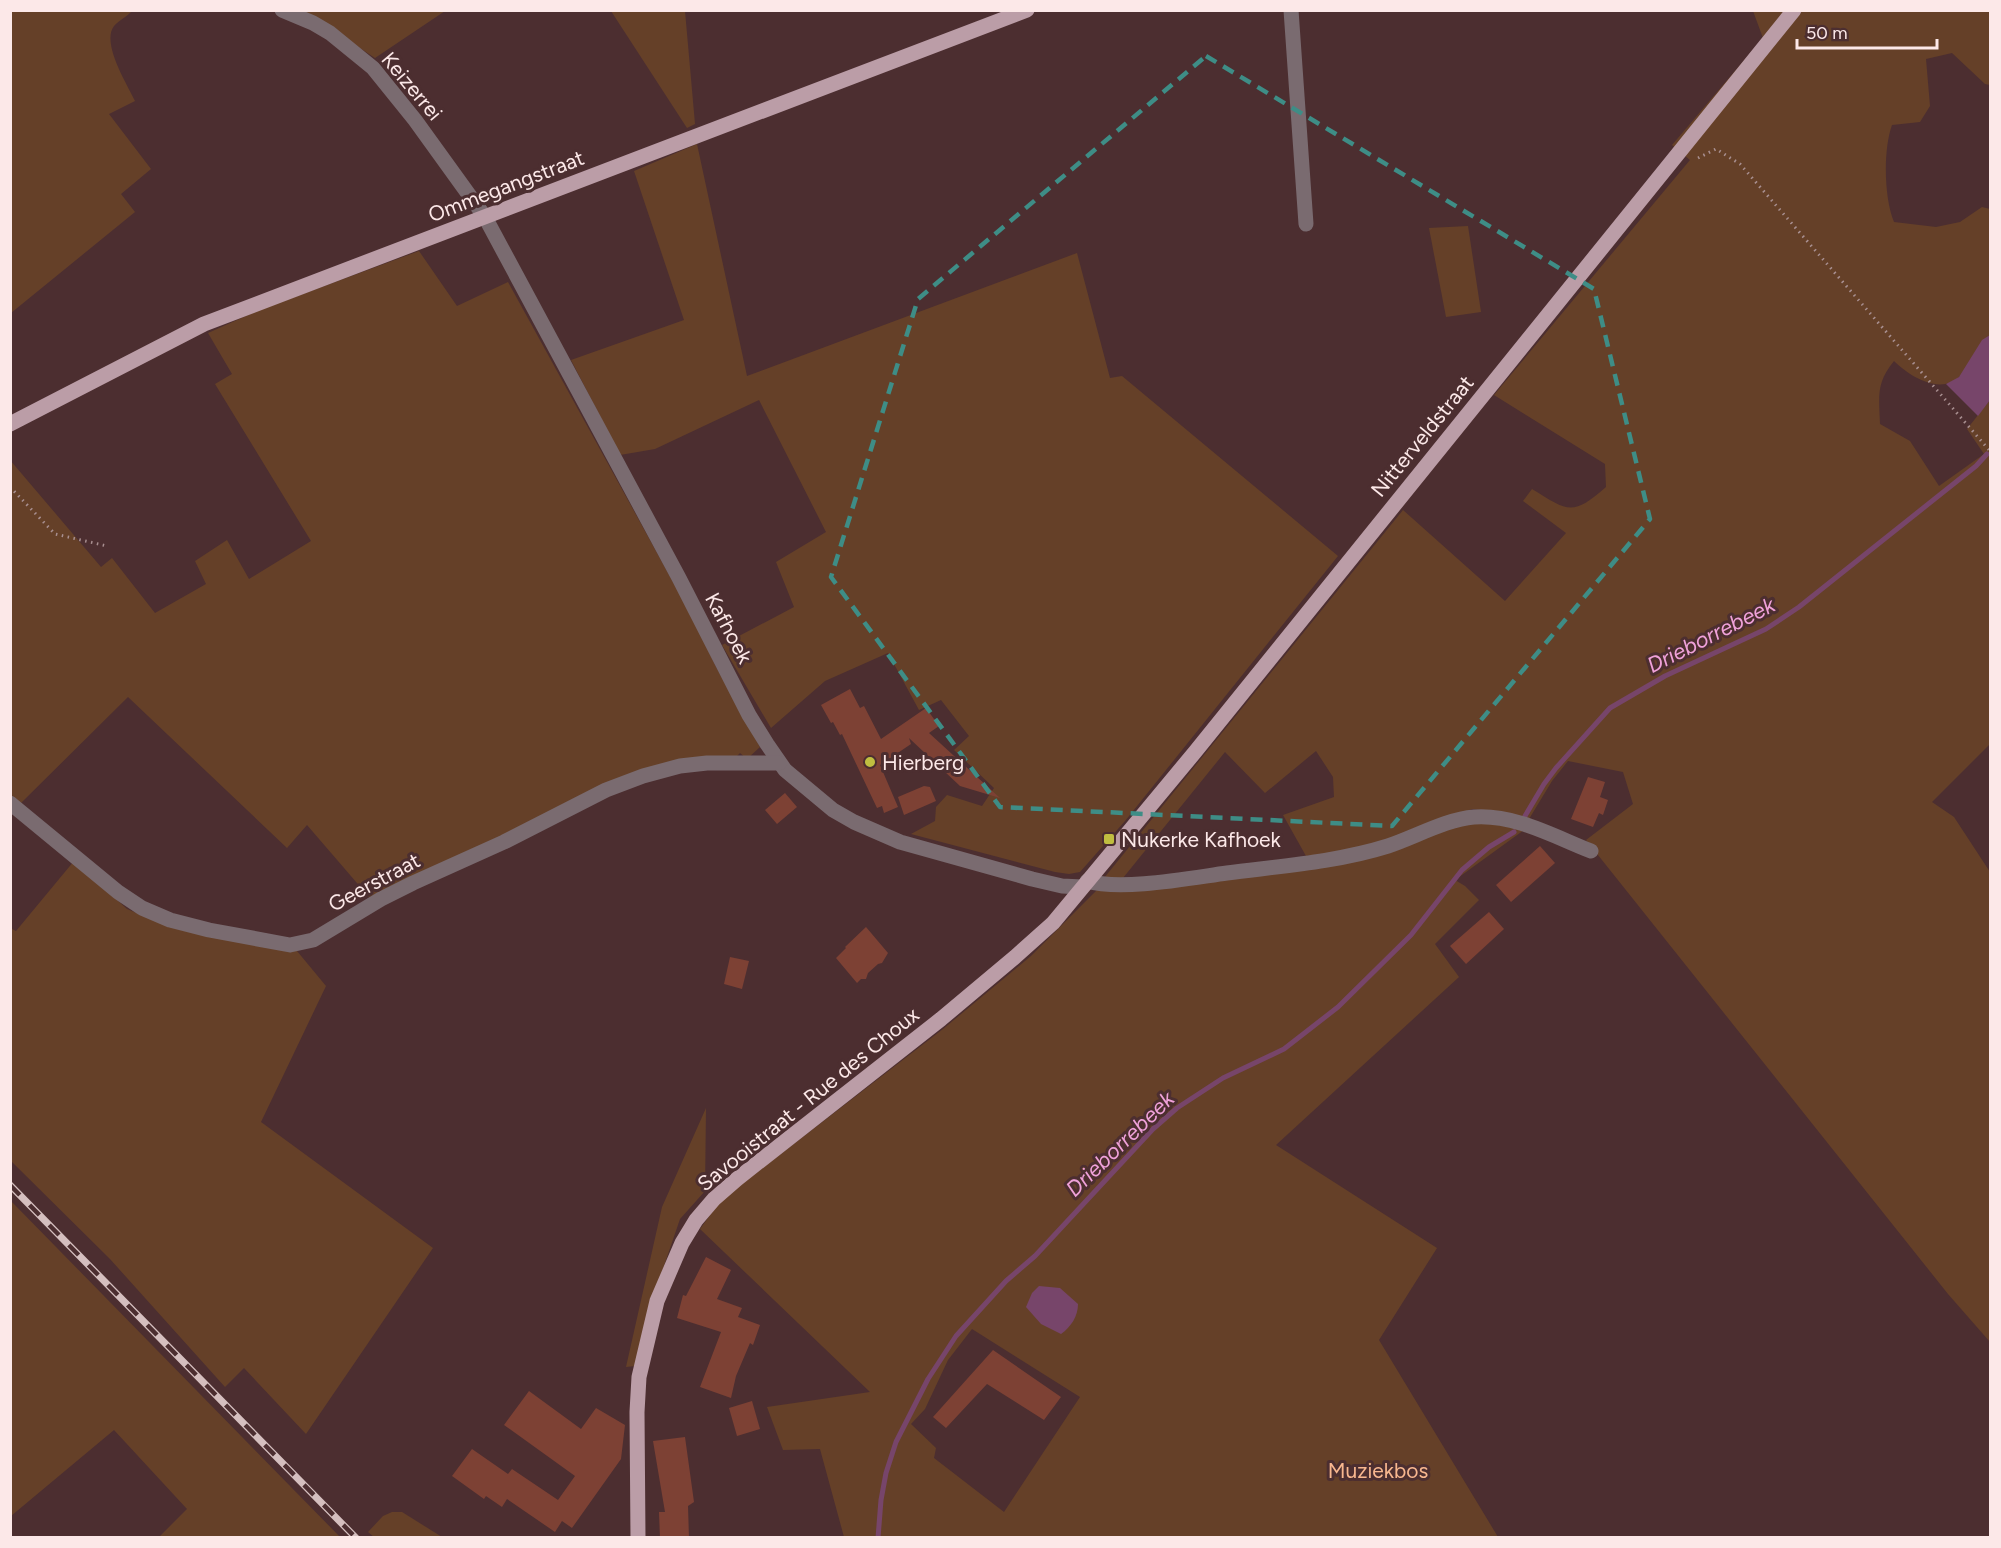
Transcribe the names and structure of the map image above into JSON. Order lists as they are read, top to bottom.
{
  "streets": {
    "main road": ["Ommegangstraat", "Nitterveldstraat", "Savooistraat - Rue des Choux"],
    "street": ["Keizerrei", "Kafhoek", "Geerstraat"]
  },
  "crossings": [
    ["Keizerrei", "Ommegangstraat"],
    ["Keizerrei", "Kafhoek"],
    ["Ommegangstraat", "Kafhoek"],
    ["Nitterveldstraat", "Kafhoek"],
    ["Nitterveldstraat", "Savooistraat - Rue des Choux"],
    ["Kafhoek", "Geerstraat"],
    ["Kafhoek", "Savooistraat - Rue des Choux"]
  ],
  "water": ["Drieborrebeek"],
  "parks": ["Muziekbos"],
  "places": {
    "other": ["Hierberg"],
    "transit": ["Nukerke Kafhoek"]
  },
  "scale_bar": "50 m"
}
